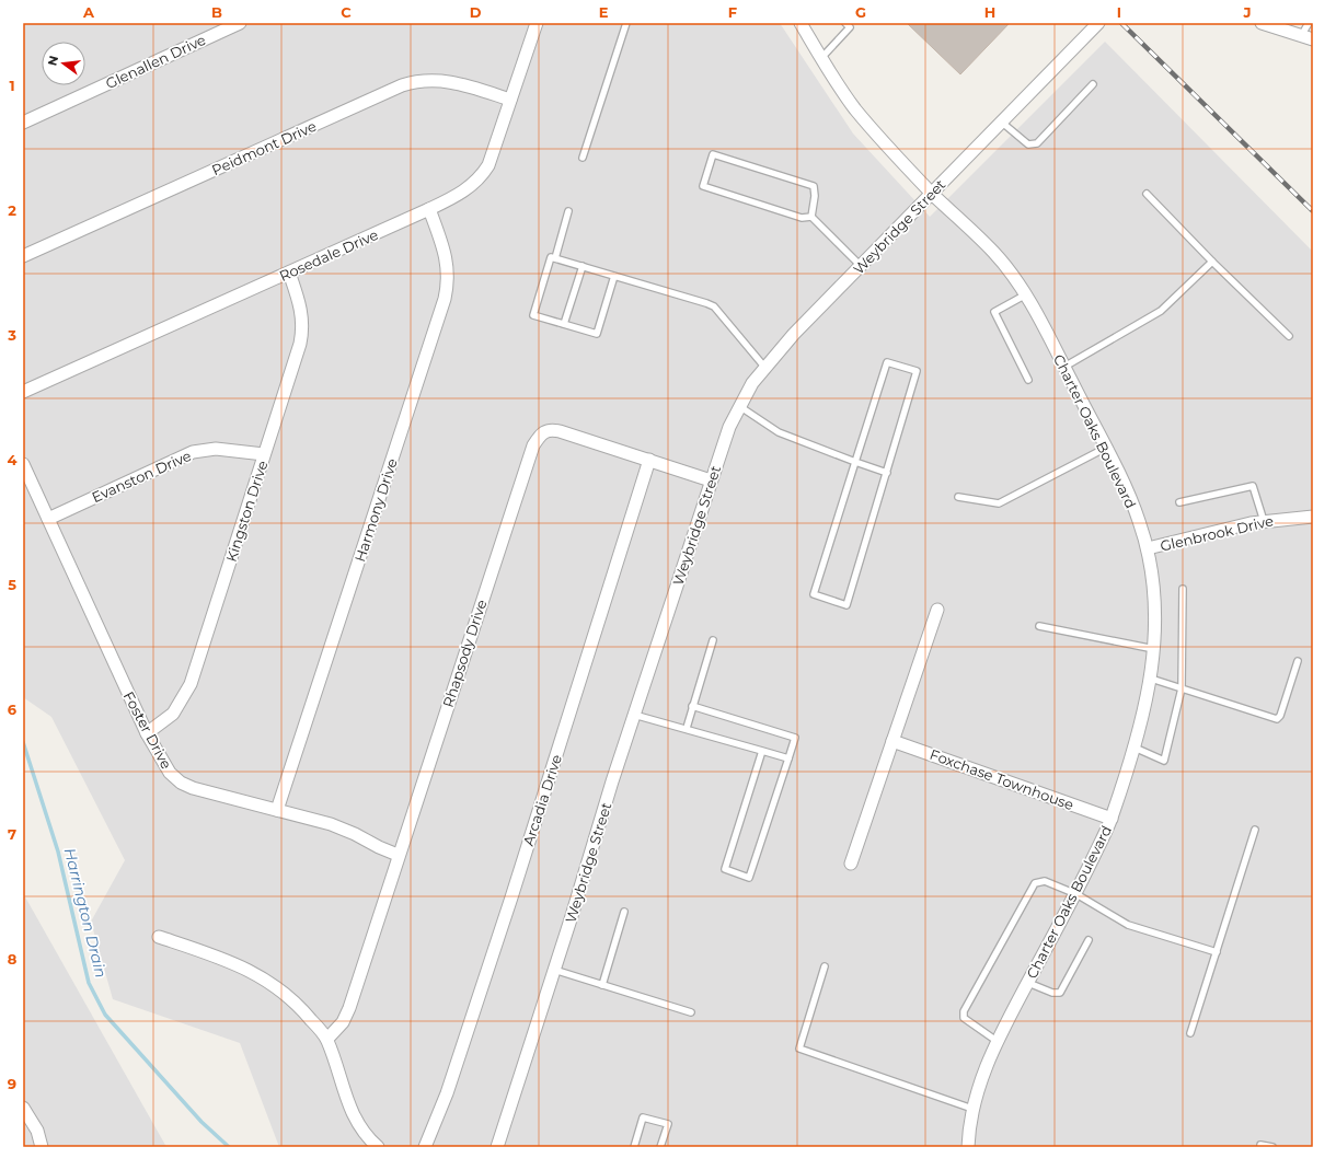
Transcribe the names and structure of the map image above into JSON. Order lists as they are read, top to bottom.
{
  "streets": {
    "street": [
      "Glenallen Drive",
      "Peidmont Drive",
      "Weybridge Street",
      "Rosedale Drive",
      "Charter Oaks Boulevard",
      "Evanston Drive",
      "Harmony Drive",
      "Kingston Drive",
      "Glenbrook Drive",
      "Rhapsody Drive",
      "Foster Drive",
      "Foxchase Townhouse",
      "Arcadia Drive"
    ]
  },
  "crossings": [
    ["Peidmont Drive", "Rosedale Drive"],
    ["Weybridge Street", "Charter Oaks Boulevard"],
    ["Weybridge Street", "Rhapsody Drive"],
    ["Rosedale Drive", "Harmony Drive"],
    ["Rosedale Drive", "Kingston Drive"],
    ["Charter Oaks Boulevard", "Glenbrook Drive"],
    ["Charter Oaks Boulevard", "Foxchase Townhouse"],
    ["Evanston Drive", "Kingston Drive"],
    ["Evanston Drive", "Foster Drive"],
    ["Harmony Drive", "Foster Drive"],
    ["Kingston Drive", "Foster Drive"],
    ["Rhapsody Drive", "Foster Drive"],
    ["Rhapsody Drive", "Arcadia Drive"]
  ],
  "water": ["Harrington Drain"],
  "north": "left",
  "grid": {
    "columns": [
      "A",
      "B",
      "C",
      "D",
      "E",
      "F",
      "G",
      "H",
      "I",
      "J"
    ],
    "rows": [
      "1",
      "2",
      "3",
      "4",
      "5",
      "6",
      "7",
      "8",
      "9"
    ]
  }
}
